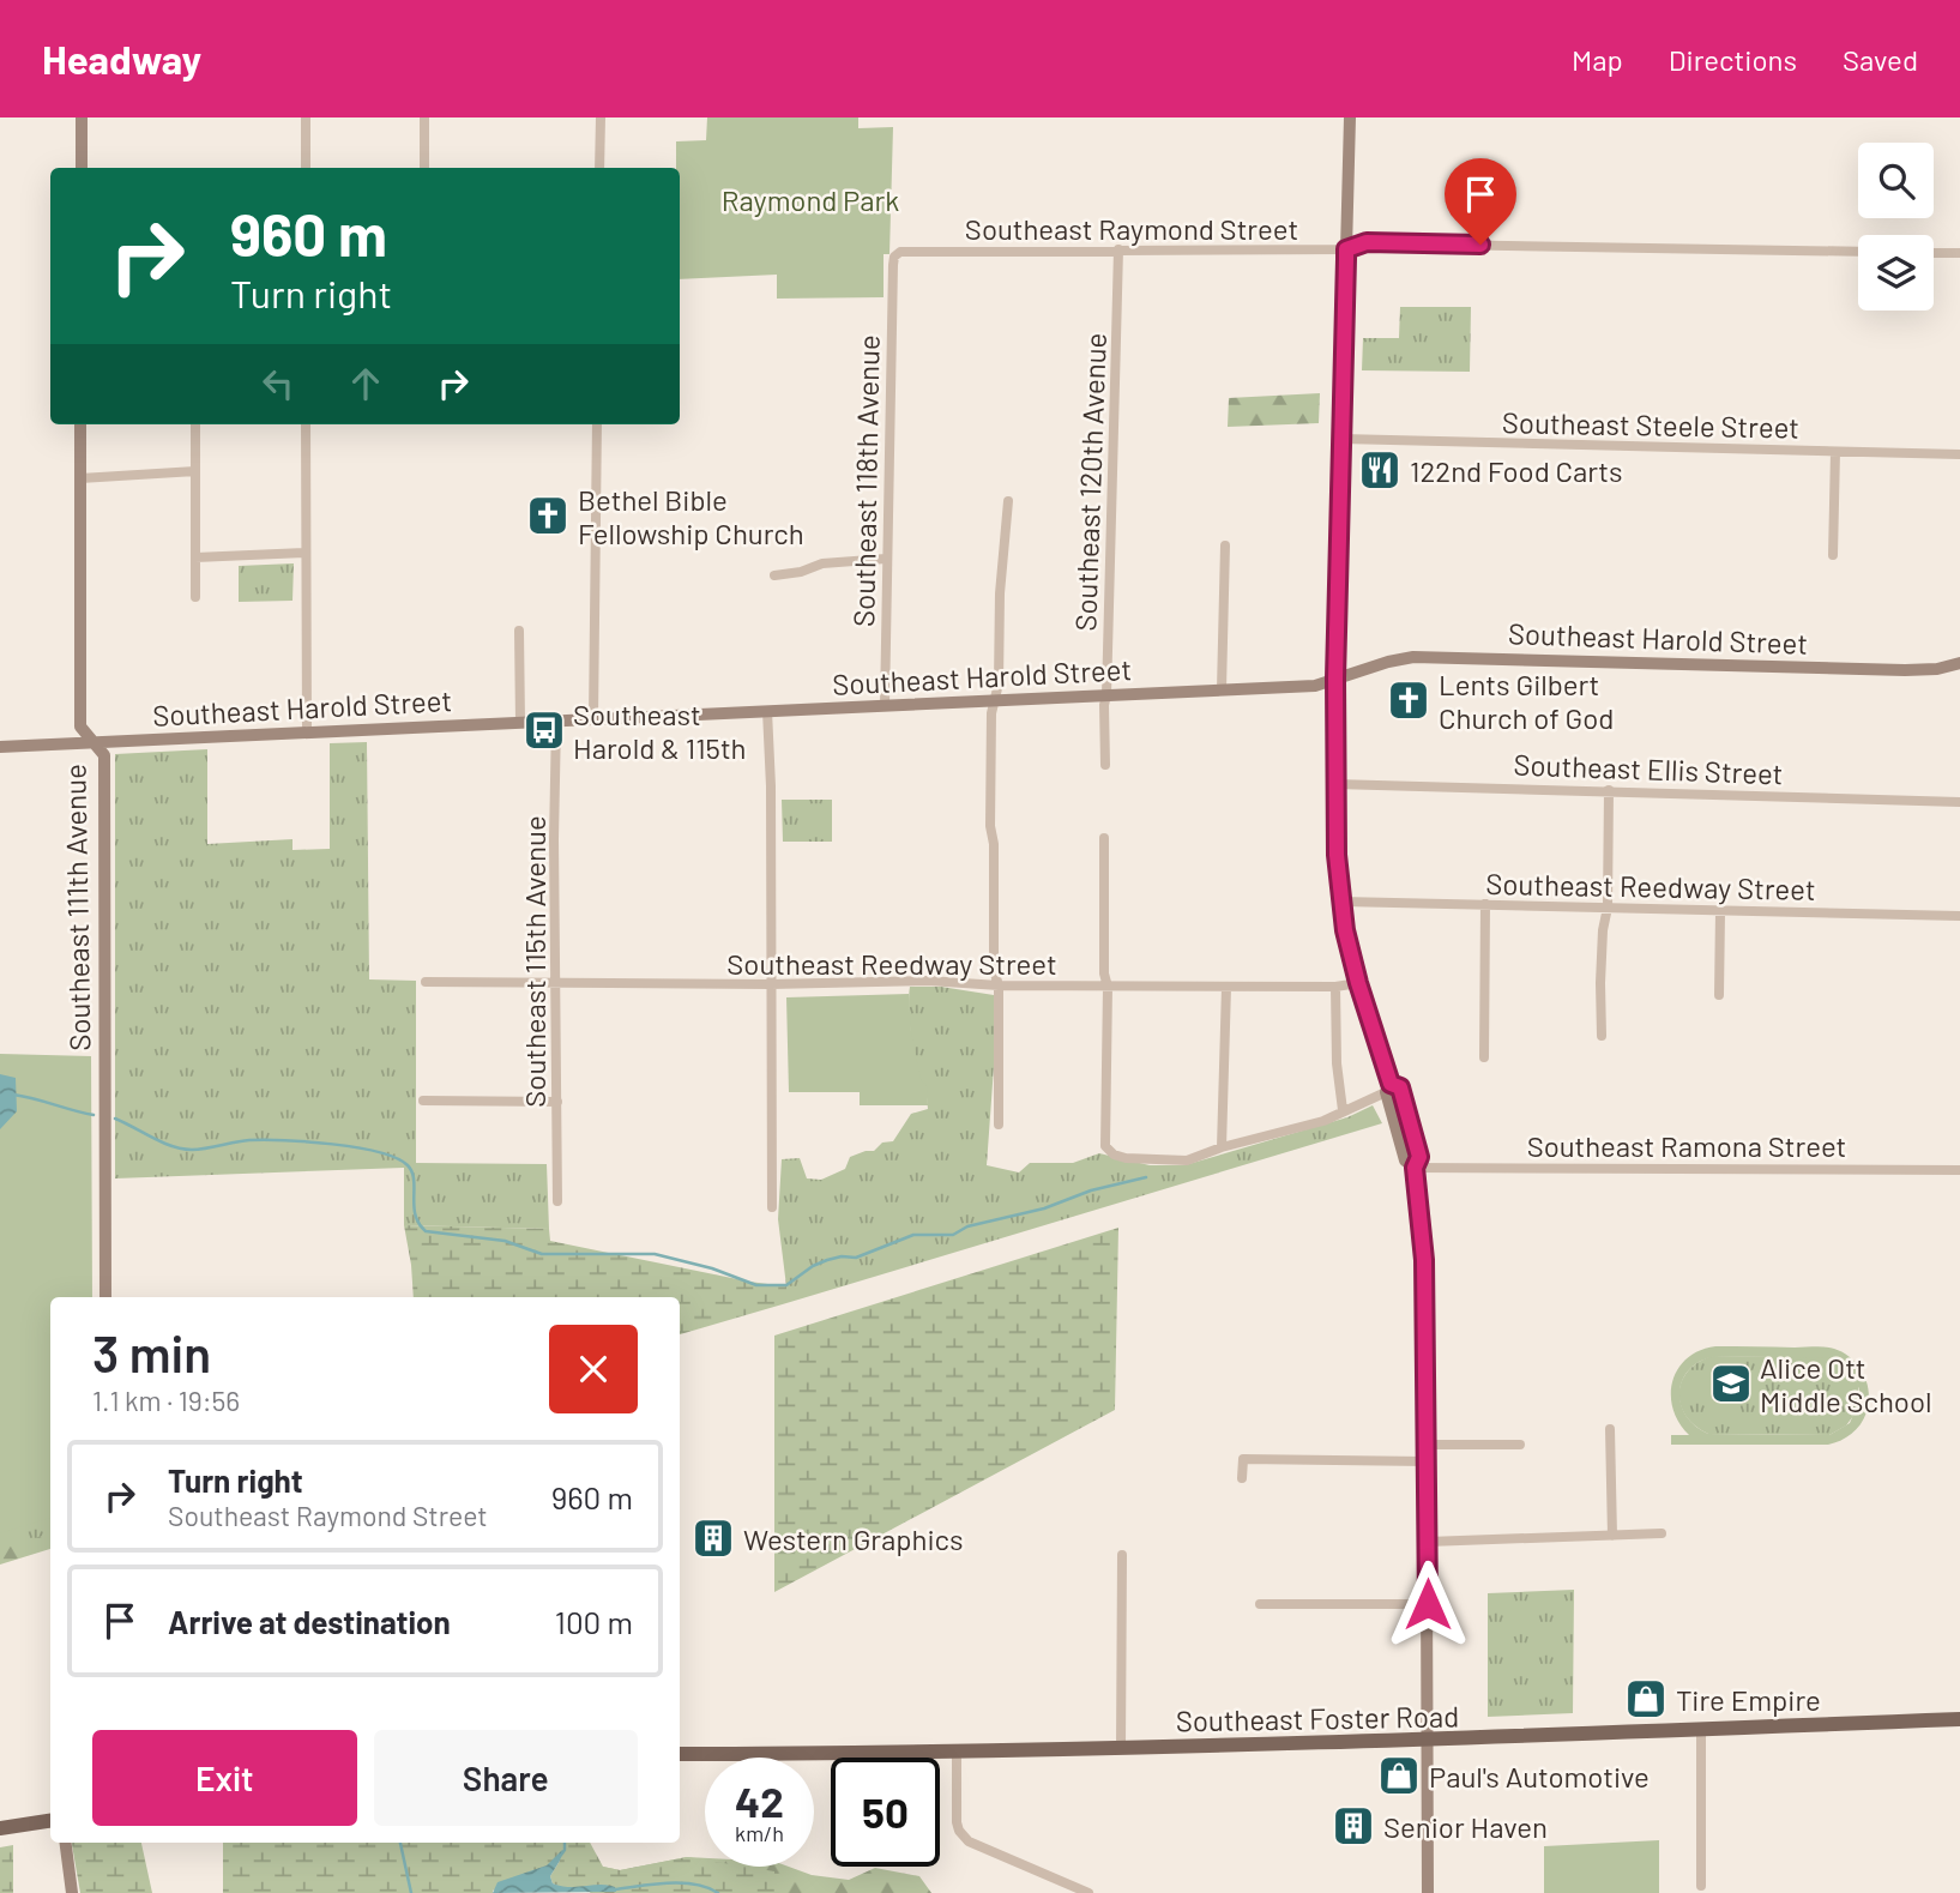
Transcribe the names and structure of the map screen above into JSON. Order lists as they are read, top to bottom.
{
  "streets": {
    "main road": ["Southeast Foster Road"],
    "street": [
      "Southeast Raymond Street",
      "Southeast Steele Street",
      "Southeast 118th Avenue",
      "Southeast 120th Avenue",
      "Southeast Harold Street",
      "Southeast Ellis Street",
      "Southeast Reedway Street",
      "Southeast 111th Avenue",
      "Southeast 115th Avenue",
      "Southeast Ramona Street"
    ]
  },
  "crossings": [
    ["Southeast Raymond Street", "Southeast 118th Avenue"],
    ["Southeast Raymond Street", "Southeast 120th Avenue"],
    ["Southeast 118th Avenue", "Southeast Harold Street"],
    ["Southeast 120th Avenue", "Southeast Harold Street"],
    ["Southeast Harold Street", "Southeast 111th Avenue"],
    ["Southeast Harold Street", "Southeast 115th Avenue"],
    ["Southeast Reedway Street", "Southeast 115th Avenue"]
  ],
  "parks": ["Raymond Park"],
  "places": {
    "restaurant": ["122nd Food Carts"],
    "church": ["Bethel Bible Fellowship Church", "Lents Gilbert Church of God"],
    "bus stop": ["Southeast Harold & 115th"],
    "school or university": ["Alice Ott Middle School"],
    "building": ["Western Graphics", "Senior Haven"],
    "shop": ["Tire Empire", "Paul's Automotive"]
  },
  "page": {
    "header": "Headway",
    "nav": ["Map", "Directions", "Saved"],
    "turn": ["960 m", "Turn right"],
    "heading": ["3 min", "1.1 km · 19:56"],
    "list": [
      {
        "name": "Turn right",
        "note": "Southeast Raymond Street",
        "value": "960 m"
      },
      {
        "name": "Arrive at destination",
        "value": "100 m"
      }
    ],
    "buttons": ["Exit", "Share"],
    "speed": "42 km/h",
    "limit": "50"
  }
}
